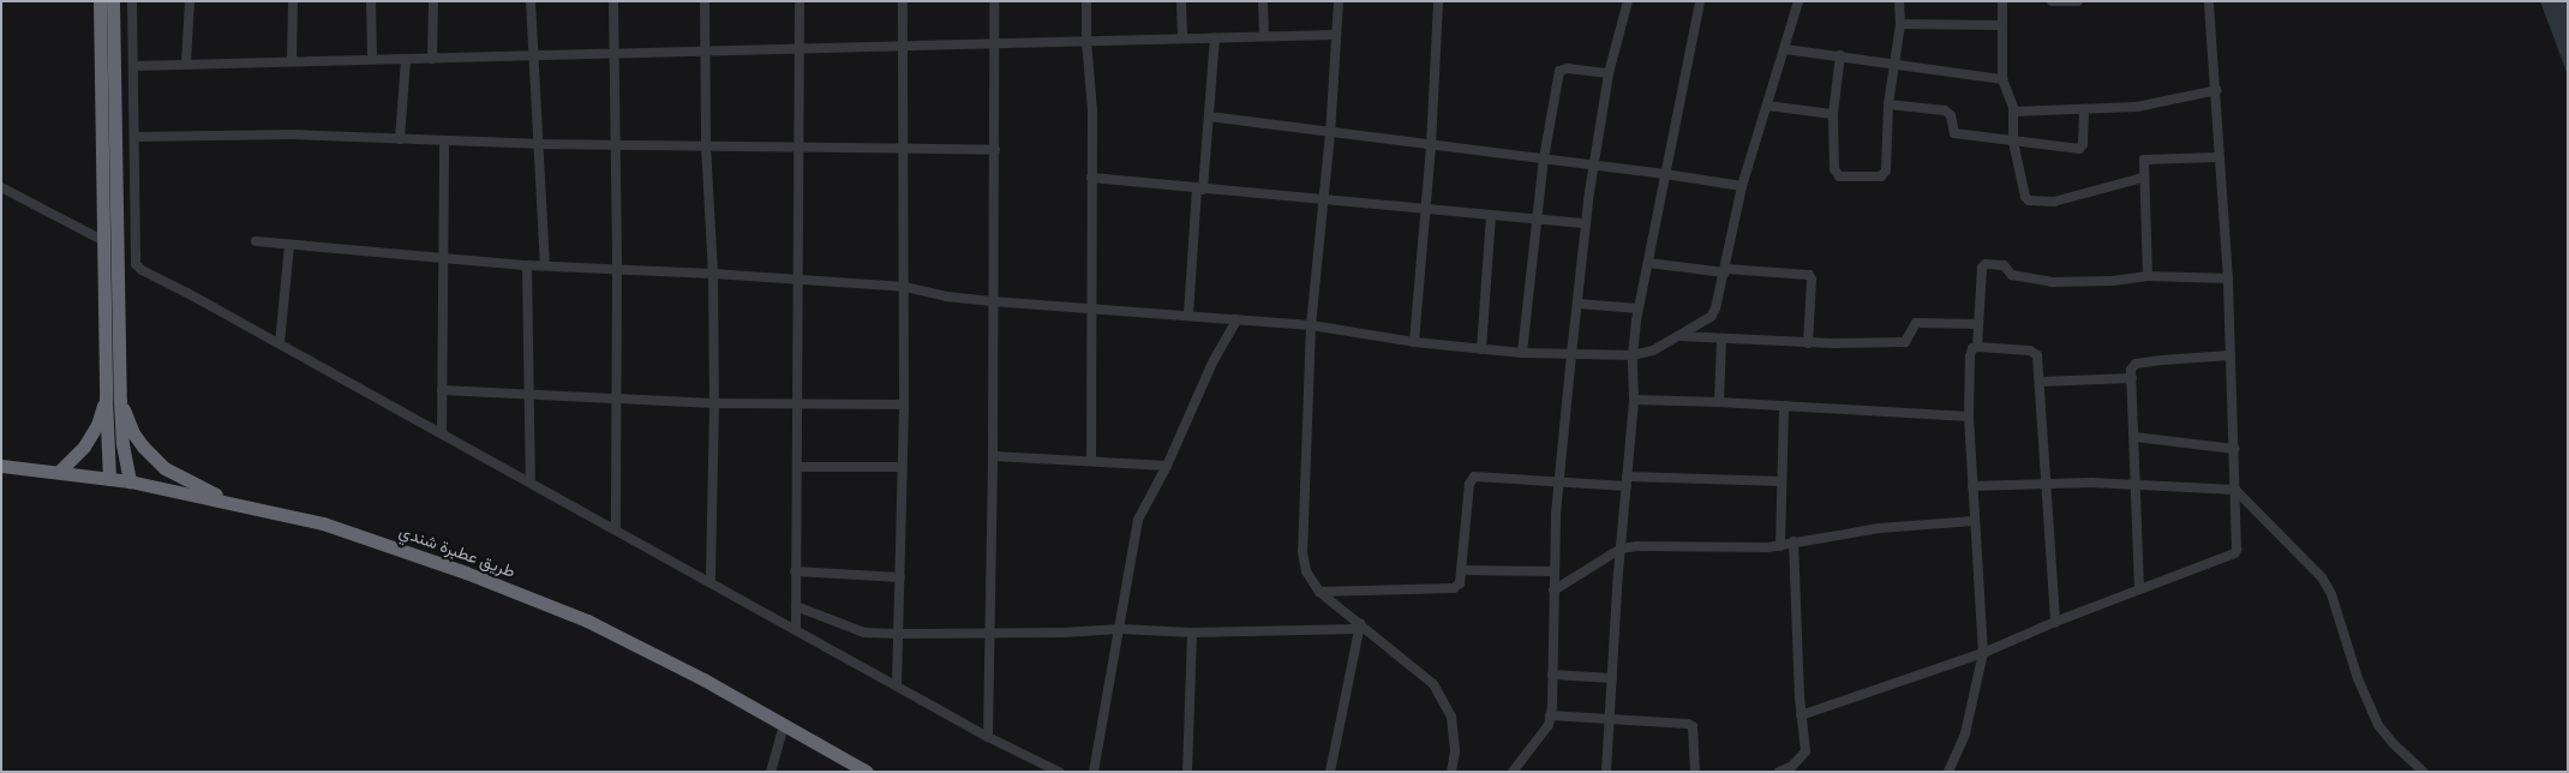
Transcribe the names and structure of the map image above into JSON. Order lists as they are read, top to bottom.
{
  "streets": {
    "highway": ["طريق عطبرة شندي"]
  }
}
